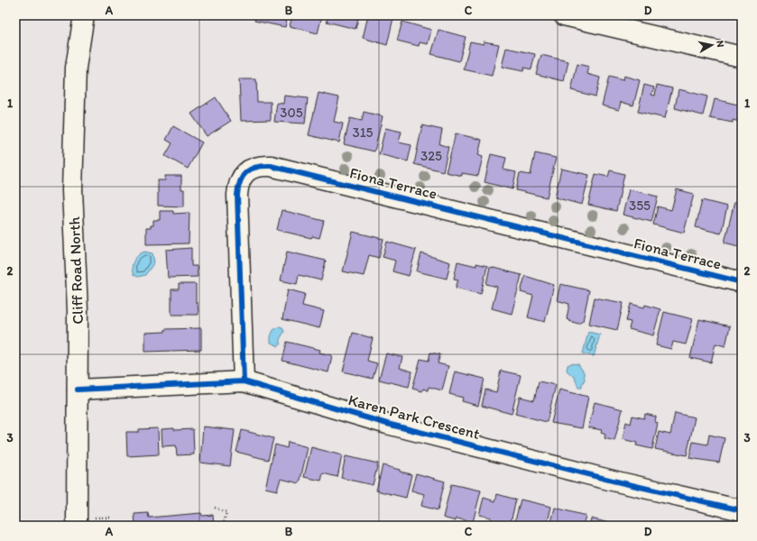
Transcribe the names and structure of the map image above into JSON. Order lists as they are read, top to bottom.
{
  "streets": {
    "street": ["Fiona Terrace", "Cliff Road North", "Karen Park Crescent"]
  },
  "crossings": [
    ["Fiona Terrace", "Karen Park Crescent"],
    ["Cliff Road North", "Karen Park Crescent"]
  ],
  "house_numbers": [
    "305",
    "315",
    "325",
    "355"
  ],
  "north": "right",
  "grid": {
    "columns": [
      "A",
      "B",
      "C",
      "D"
    ],
    "rows": ["1", "2", "3"]
  }
}
